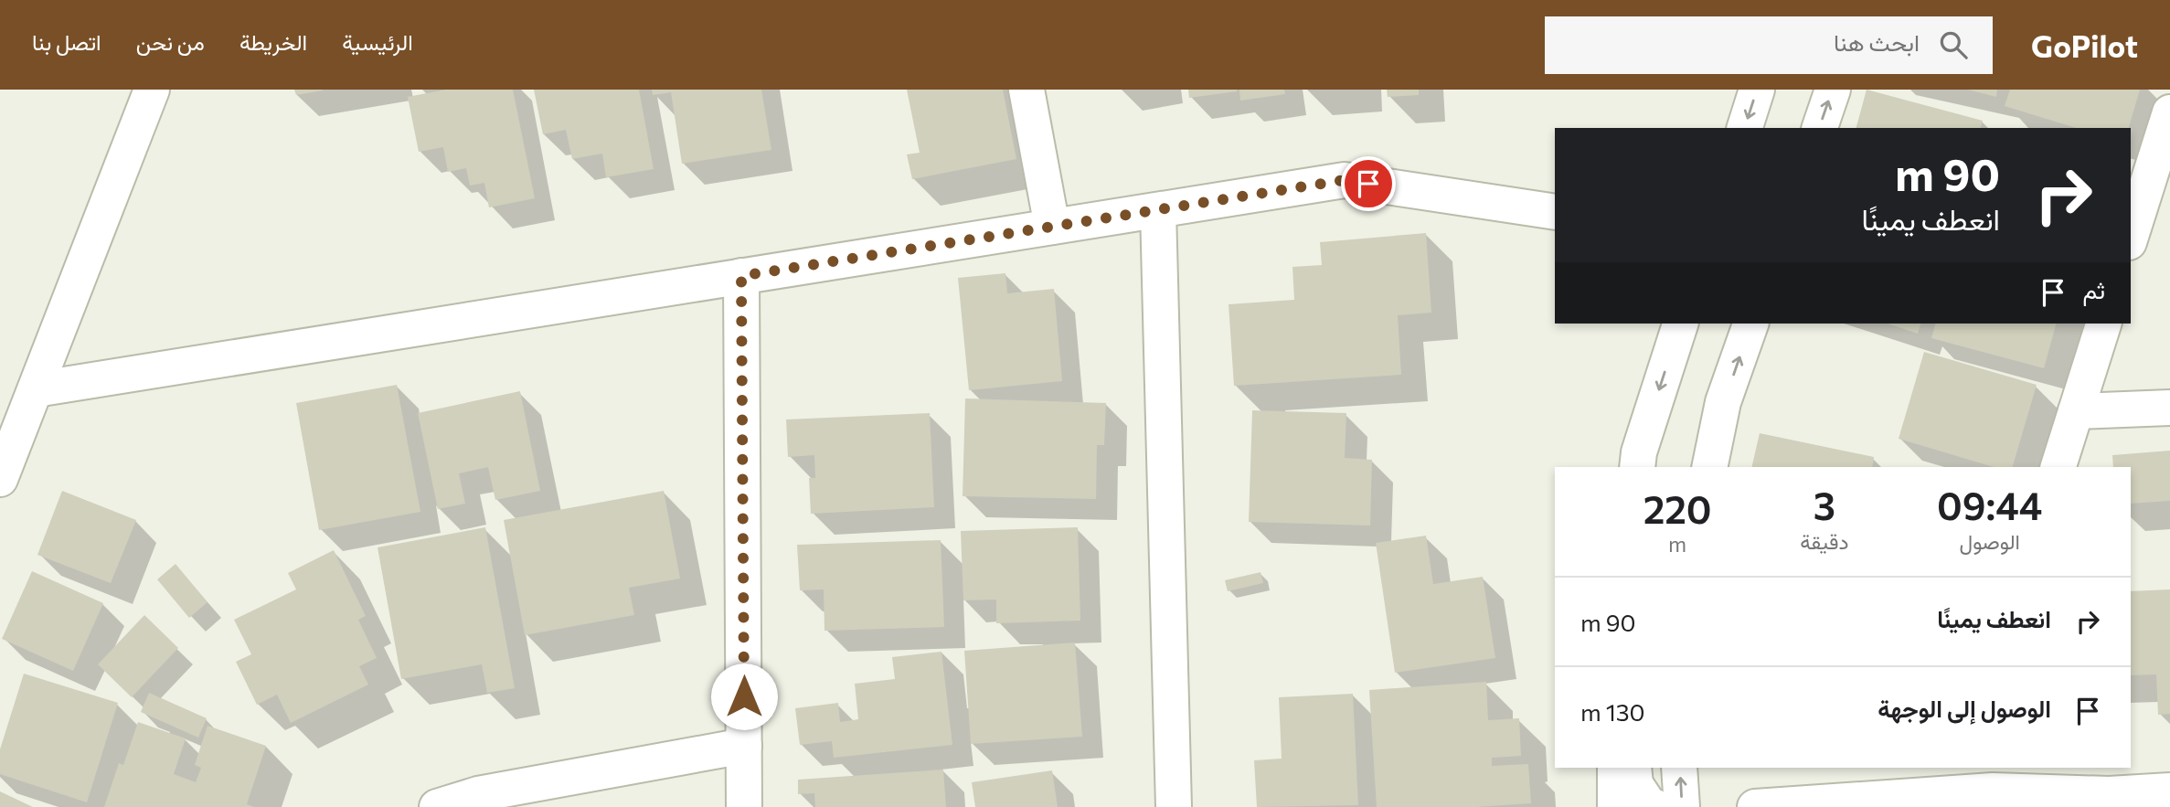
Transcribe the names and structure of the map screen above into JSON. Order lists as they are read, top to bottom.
{
  "page": {
    "header": "GoPilot",
    "search": "ابحث هنا",
    "nav": [
      "الرئيسية",
      "الخريطة",
      "من نحن",
      "اتصل بنا"
    ],
    "turn": ["90 m", "انعطف يمينًا"],
    "then": "ثم",
    "eta": [
      "09:44",
      "الوصول",
      "3",
      "دقيقة",
      "220",
      "m"
    ],
    "list": [
      {
        "name": "انعطف يمينًا",
        "value": "90 m"
      },
      {
        "name": "الوصول إلى الوجهة",
        "value": "130 m"
      }
    ]
  }
}
